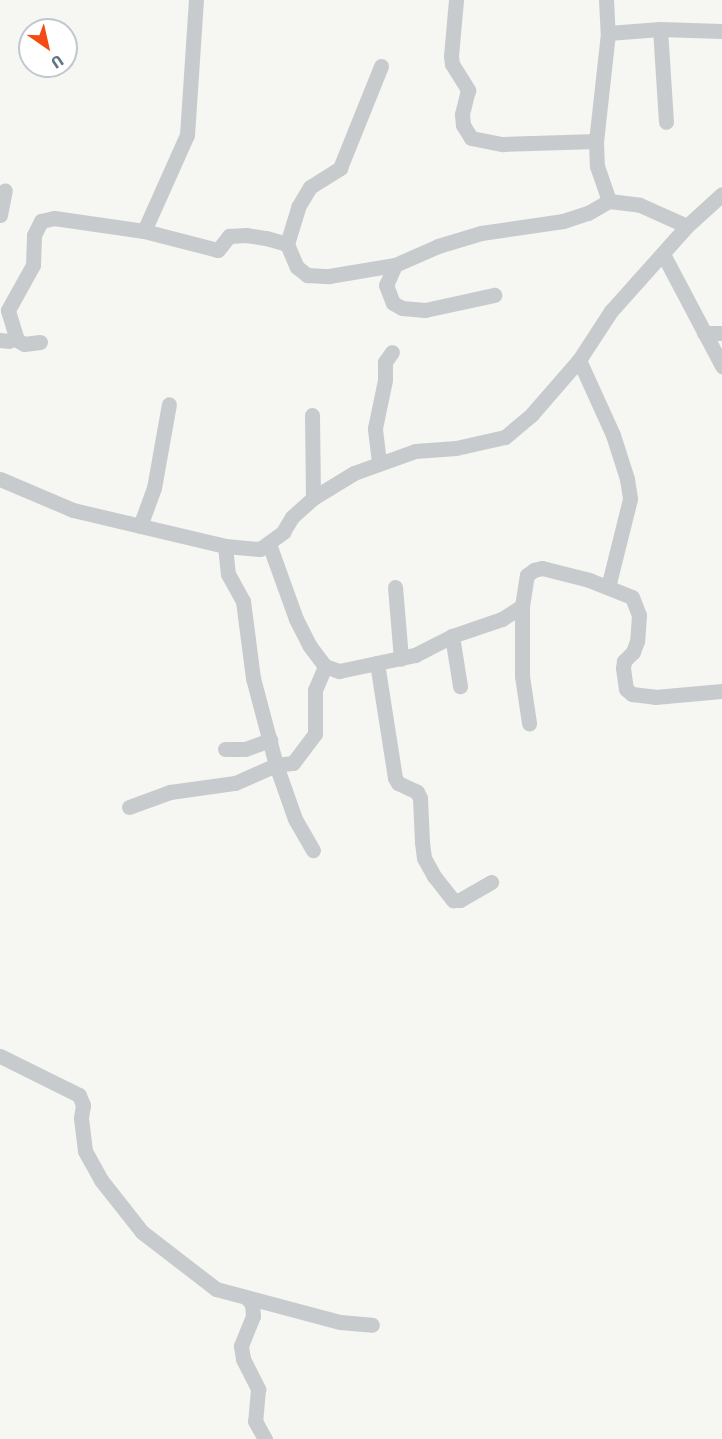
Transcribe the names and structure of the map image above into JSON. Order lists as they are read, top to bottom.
{
  "north": "bottom right"
}
